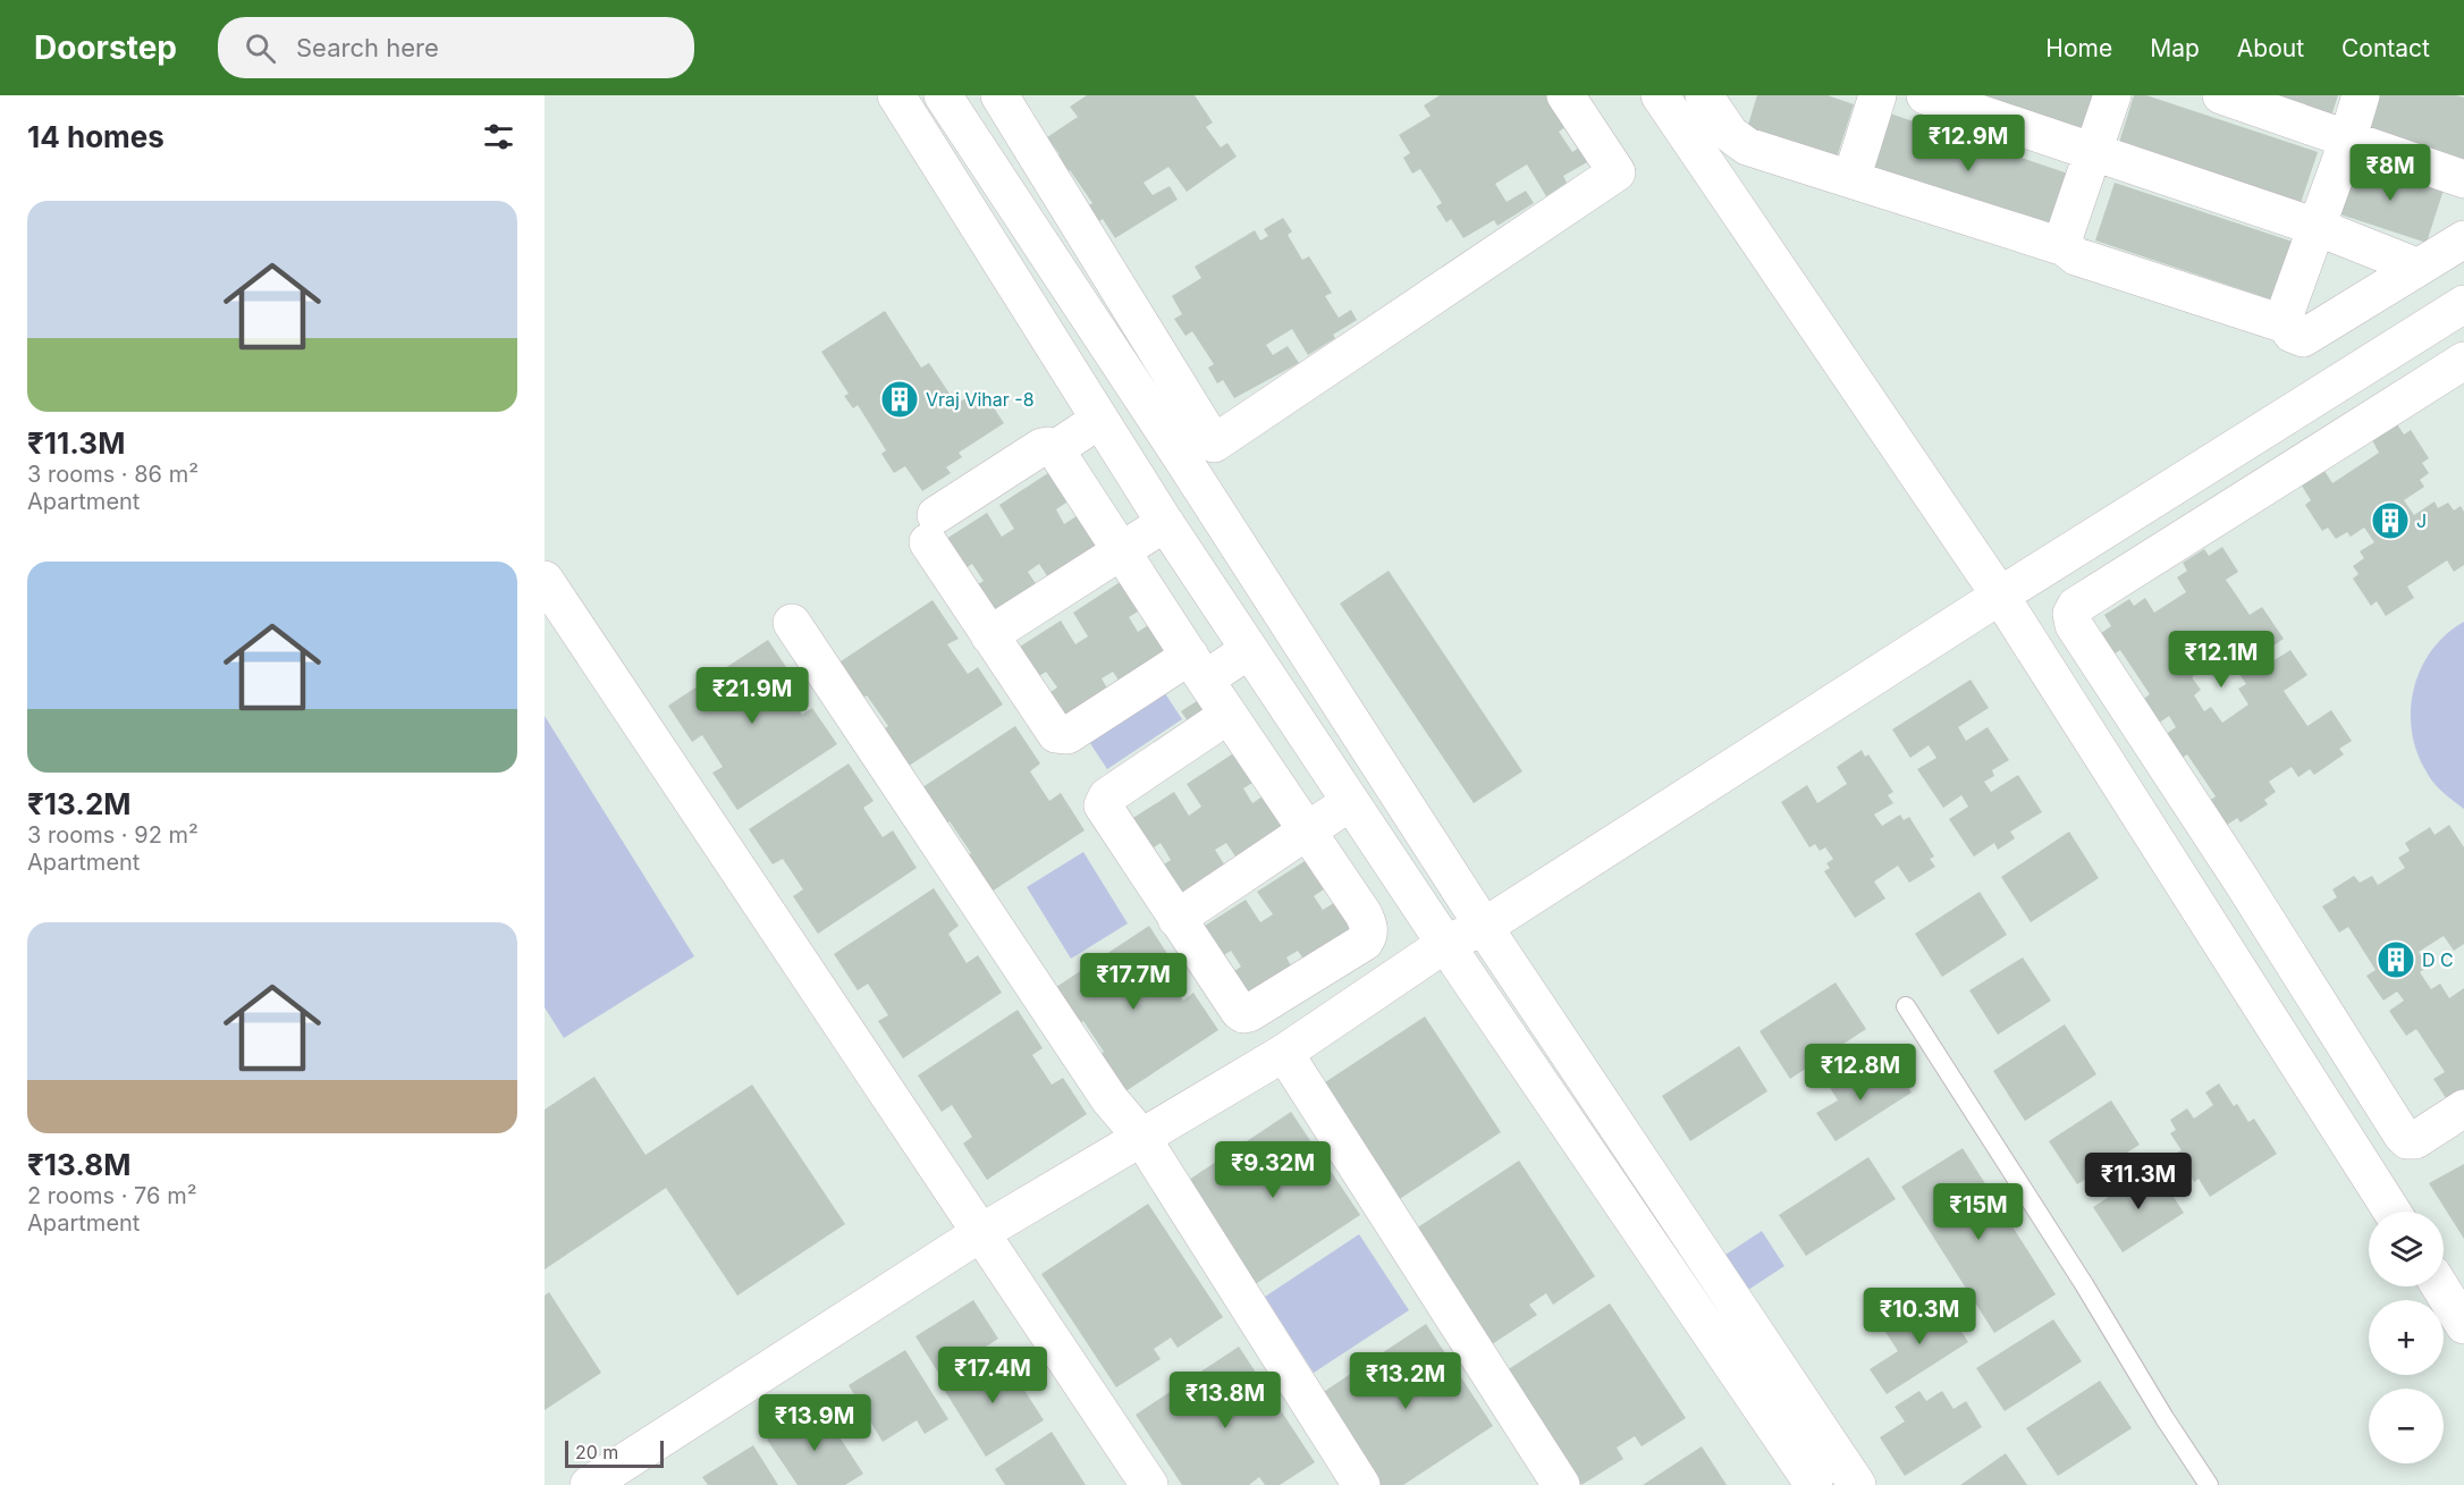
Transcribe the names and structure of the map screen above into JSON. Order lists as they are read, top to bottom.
{
  "places": {
    "building": ["Vraj Vihar -8", "J", "D C"]
  },
  "scale_bar": "20 m",
  "page": {
    "header": "Doorstep",
    "search": "Search here",
    "nav": [
      "Home",
      "Map",
      "About",
      "Contact"
    ],
    "heading": "14 homes",
    "price": [
      "₹12.9M",
      "₹8M",
      "₹12.1M",
      "₹21.9M",
      "₹17.7M",
      "₹12.8M",
      "₹9.32M",
      "₹11.3M",
      "₹15M",
      "₹10.3M",
      "₹17.4M",
      "₹13.2M",
      "₹13.8M",
      "₹13.9M"
    ],
    "list": [
      {
        "name": "₹11.3M",
        "note": "3 rooms · 86 m² · Apartment"
      },
      {
        "name": "₹13.2M",
        "note": "3 rooms · 92 m² · Apartment"
      },
      {
        "name": "₹13.8M",
        "note": "2 rooms · 76 m² · Apartment"
      }
    ],
    "map_buttons": ["+", "−"],
    "scale": "20 m"
  }
}
